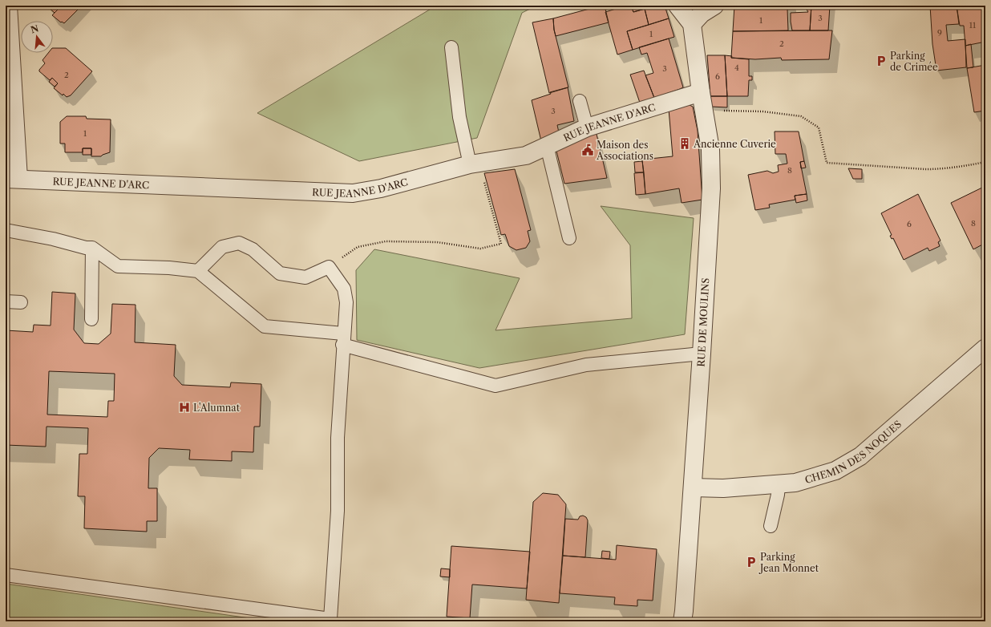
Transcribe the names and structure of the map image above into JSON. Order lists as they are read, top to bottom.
{
  "streets": {
    "street": ["RUE JEANNE D'ARC", "RUE DE MOULINS", "CHEMIN DES NOQUES"]
  },
  "crossings": [
    ["RUE JEANNE D'ARC", "RUE DE MOULINS"],
    ["RUE DE MOULINS", "CHEMIN DES NOQUES"]
  ],
  "places": {
    "parking": ["Parking de Crimée", "Parking Jean Monnet"],
    "building": ["Ancienne Cuverie"],
    "public building": ["Maison des Associations"],
    "hospital": ["L'Alumnat"]
  },
  "house_numbers": [
    "3",
    "1",
    "11",
    "9",
    "1",
    "2",
    "4",
    "3",
    "2",
    "6",
    "3",
    "1",
    "8",
    "8",
    "6"
  ],
  "north": "top"
}
